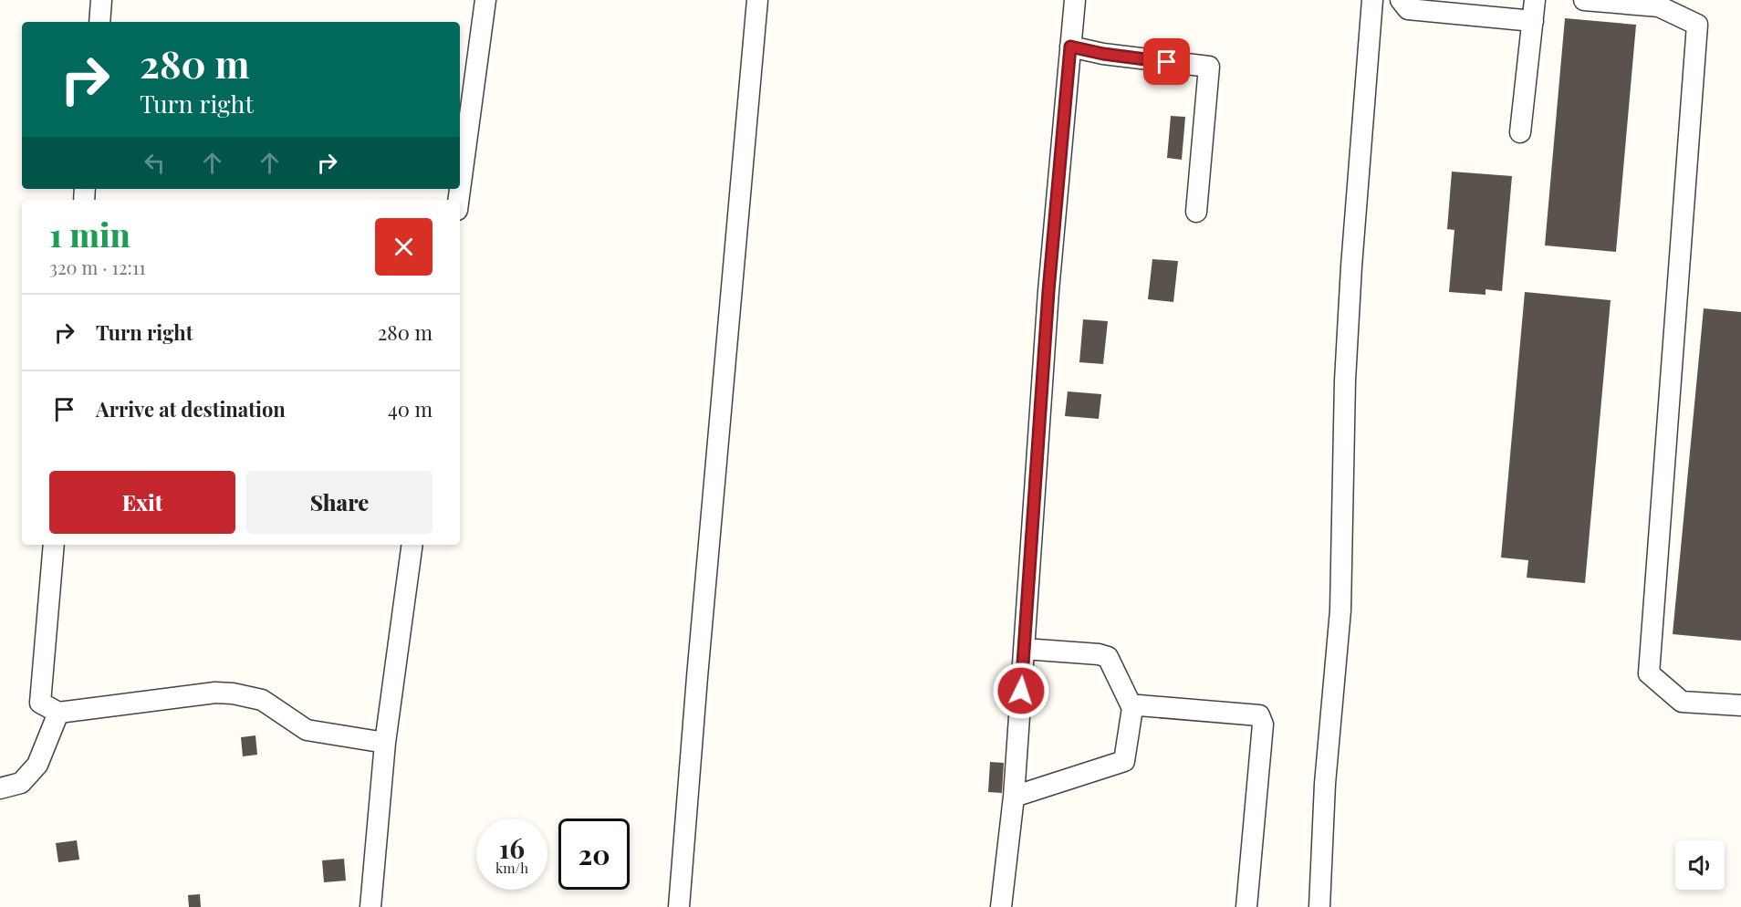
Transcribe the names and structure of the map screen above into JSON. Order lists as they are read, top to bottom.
{
  "page": {
    "turn": ["280 m", "Turn right"],
    "heading": ["1 min", "320 m · 12:11"],
    "list": [
      {
        "name": "Turn right",
        "value": "280 m"
      },
      {
        "name": "Arrive at destination",
        "value": "40 m"
      }
    ],
    "buttons": ["Exit", "Share"],
    "speed": "16 km/h",
    "limit": "20"
  }
}
